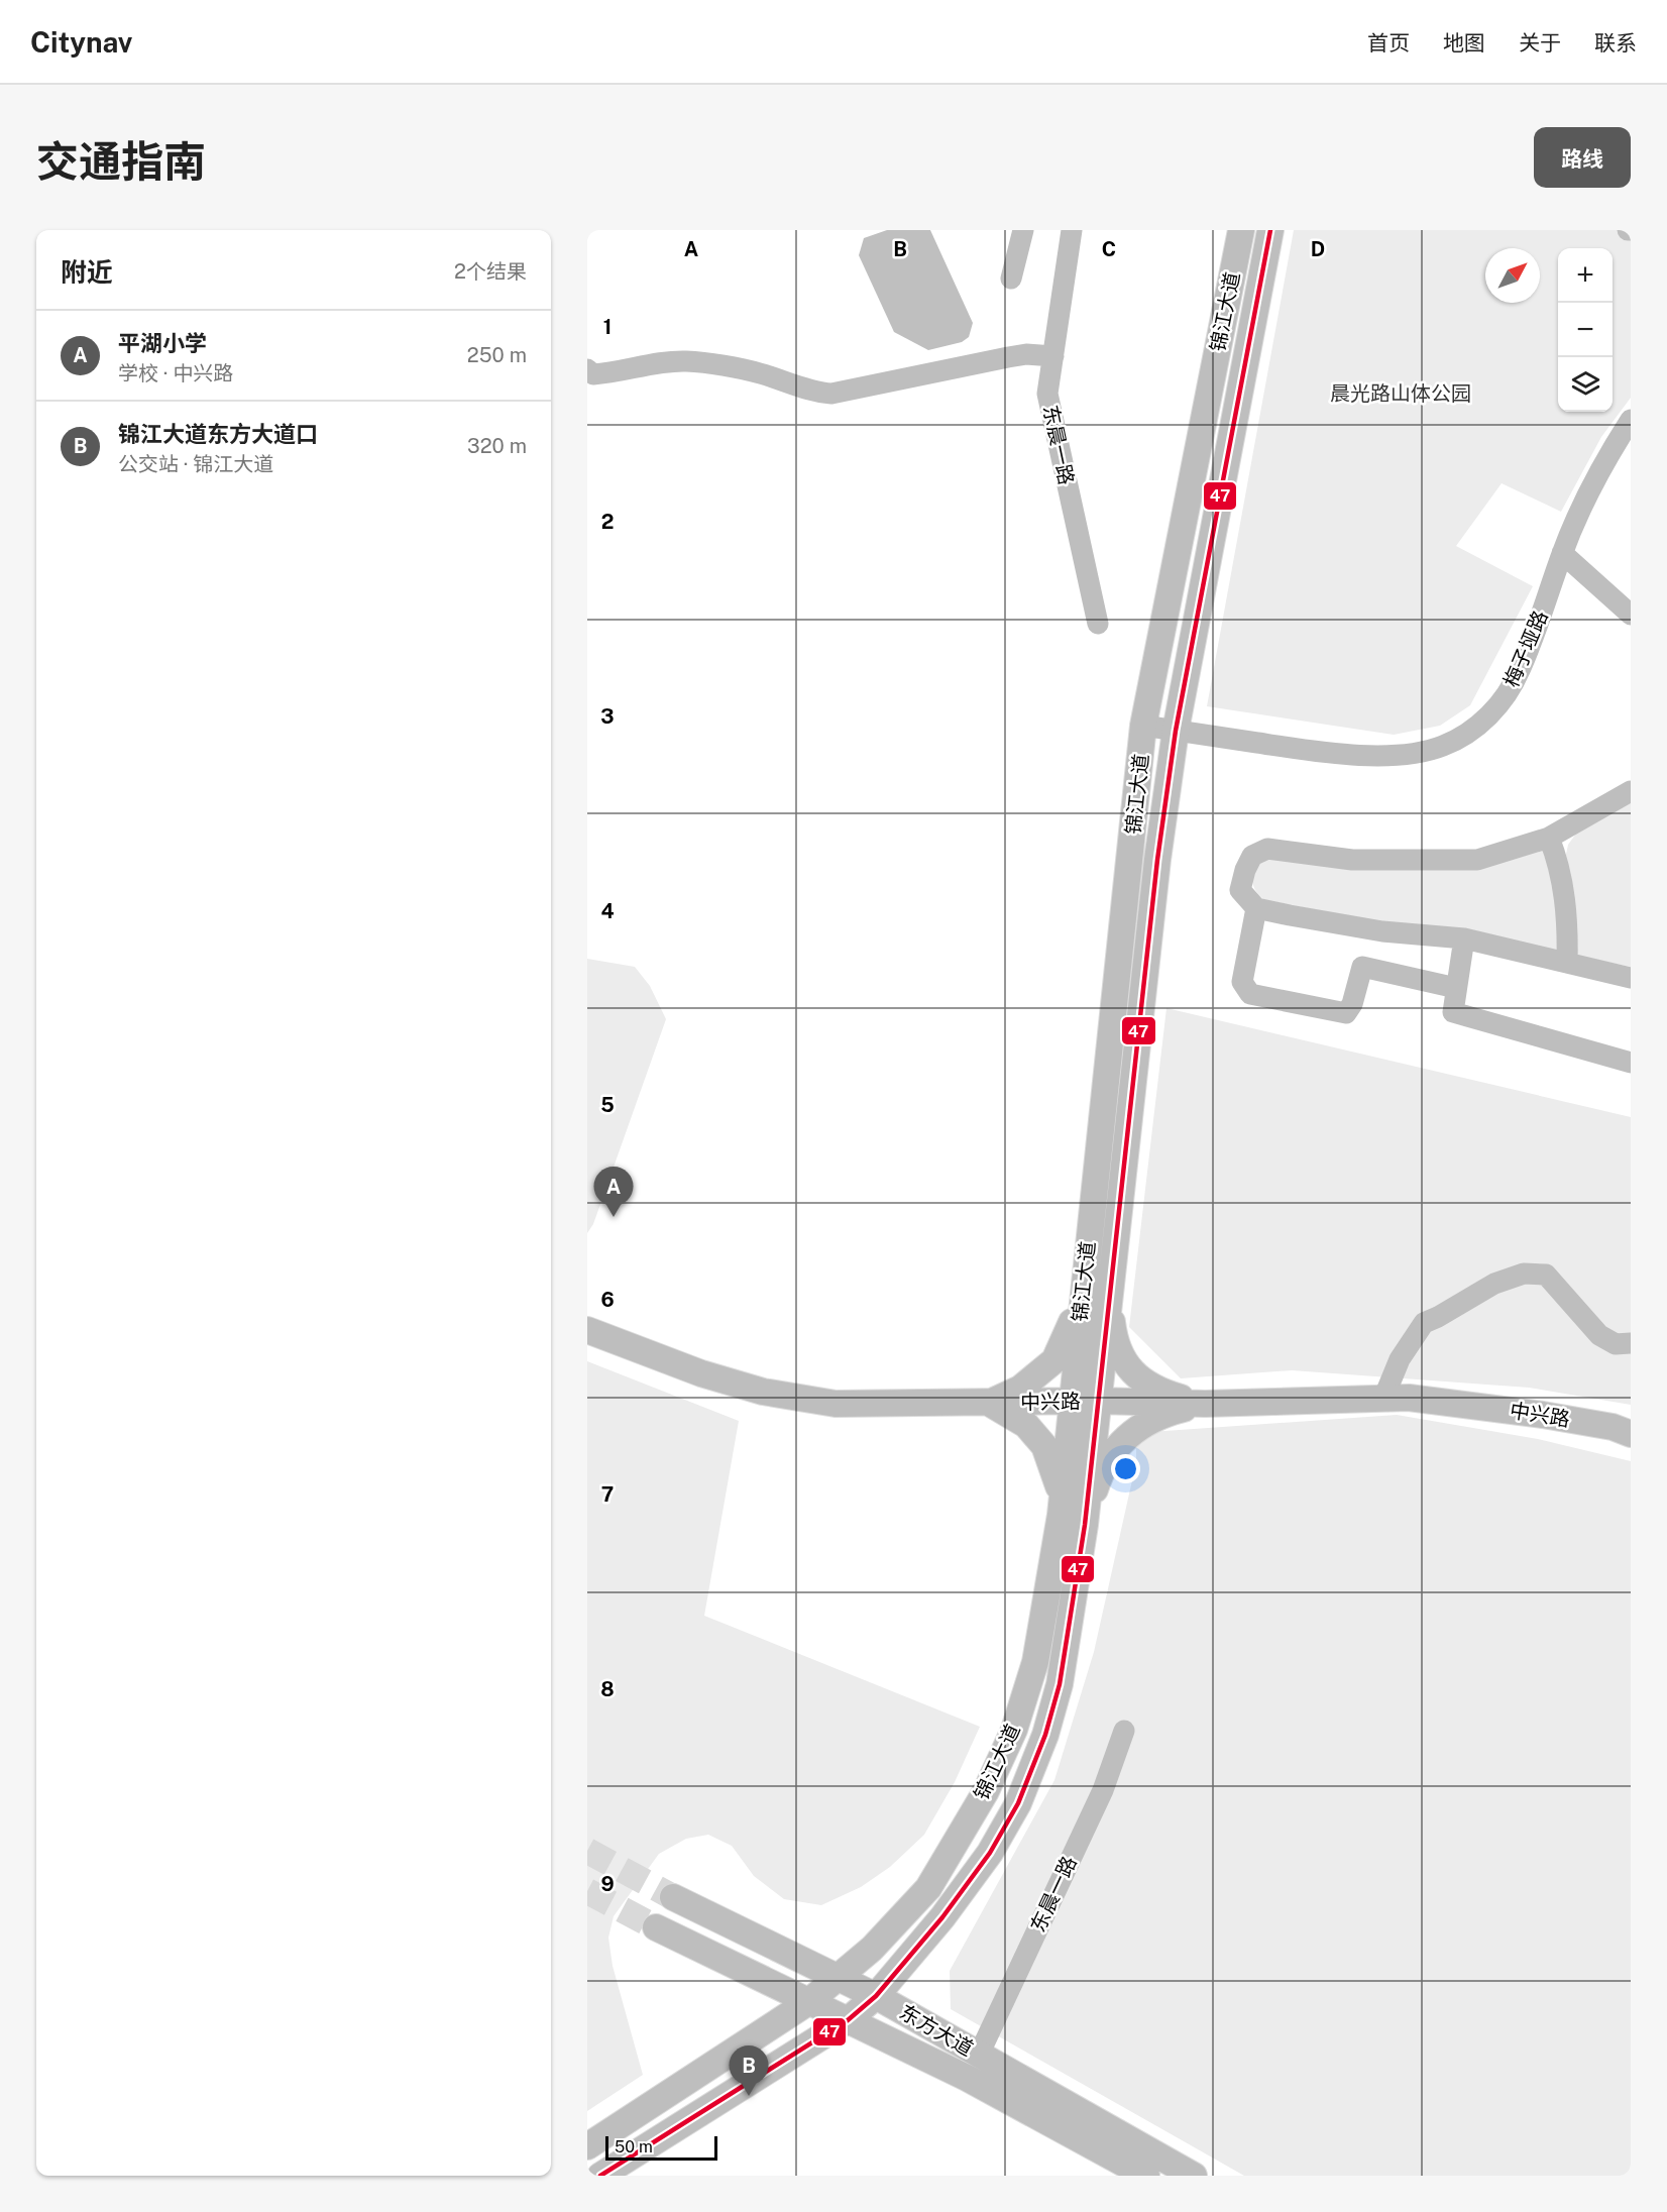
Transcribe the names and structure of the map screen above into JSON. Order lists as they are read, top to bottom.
{
  "streets": {
    "main road": ["锦江大道", "中兴路", "东方大道"],
    "street": ["东晨一路", "梅子垭路"]
  },
  "crossings": [
    ["锦江大道", "梅子垭路"],
    ["锦江大道", "中兴路"],
    ["锦江大道", "东方大道"],
    ["东晨一路", "东方大道"]
  ],
  "parks": ["晨光路山体公园"],
  "lines": ["transit line 47"],
  "scale_bar": "50 m",
  "north": "top right",
  "page": {
    "header": "Citynav",
    "nav": [
      "首页",
      "地图",
      "关于",
      "联系"
    ],
    "title": "交通指南",
    "buttons": "路线",
    "heading": ["附近", "2个结果"],
    "map_buttons": ["+", "−"],
    "list": [
      {
        "mark": "A",
        "name": "平湖小学",
        "note": "学校 · 中兴路",
        "value": "250 m"
      },
      {
        "mark": "B",
        "name": "锦江大道东方大道口",
        "note": "公交站 · 锦江大道",
        "value": "320 m"
      }
    ],
    "pins": ["A", "B"],
    "scale": "50 m"
  },
  "grid": {
    "columns": [
      "A",
      "B",
      "C",
      "D"
    ],
    "rows": [
      "1",
      "2",
      "3",
      "4",
      "5",
      "6",
      "7",
      "8",
      "9"
    ]
  }
}
